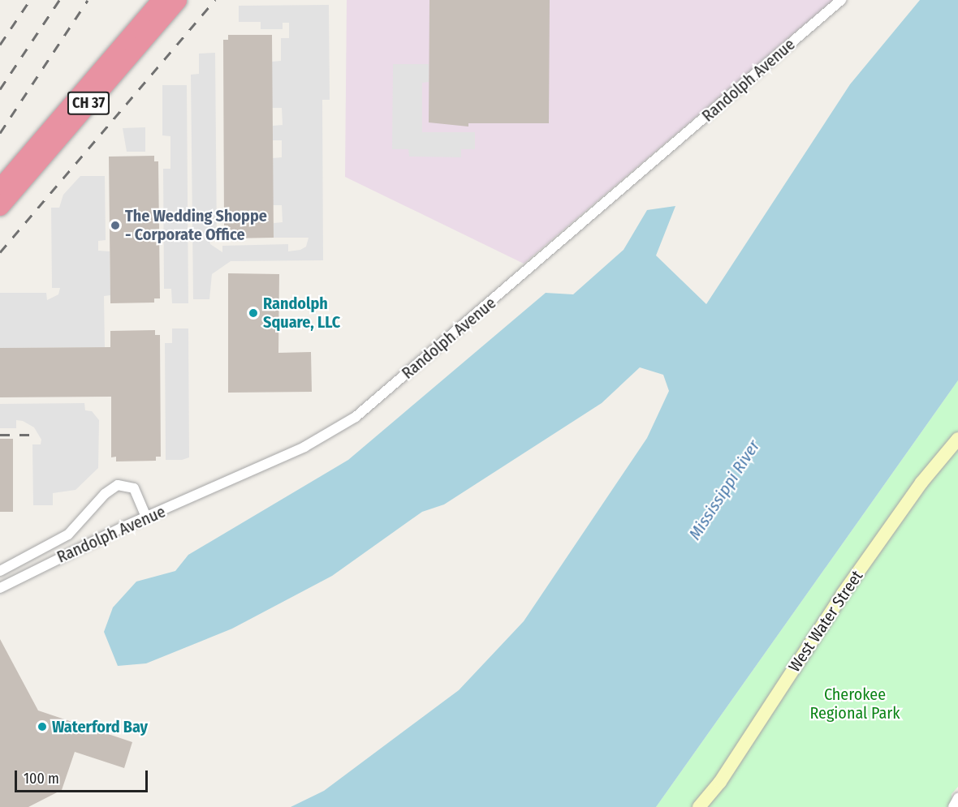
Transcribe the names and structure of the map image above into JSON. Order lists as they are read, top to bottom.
{
  "streets": {
    "highway": ["CH 37"],
    "street": ["Randolph Avenue", "West Water Street"]
  },
  "water": ["Mississippi River"],
  "parks": ["Cherokee Regional Park"],
  "places": ["The Wedding Shoppe - Corporate Office", "Randolph Square, LLC", "Waterford Bay"],
  "scale_bar": "100 m"
}
